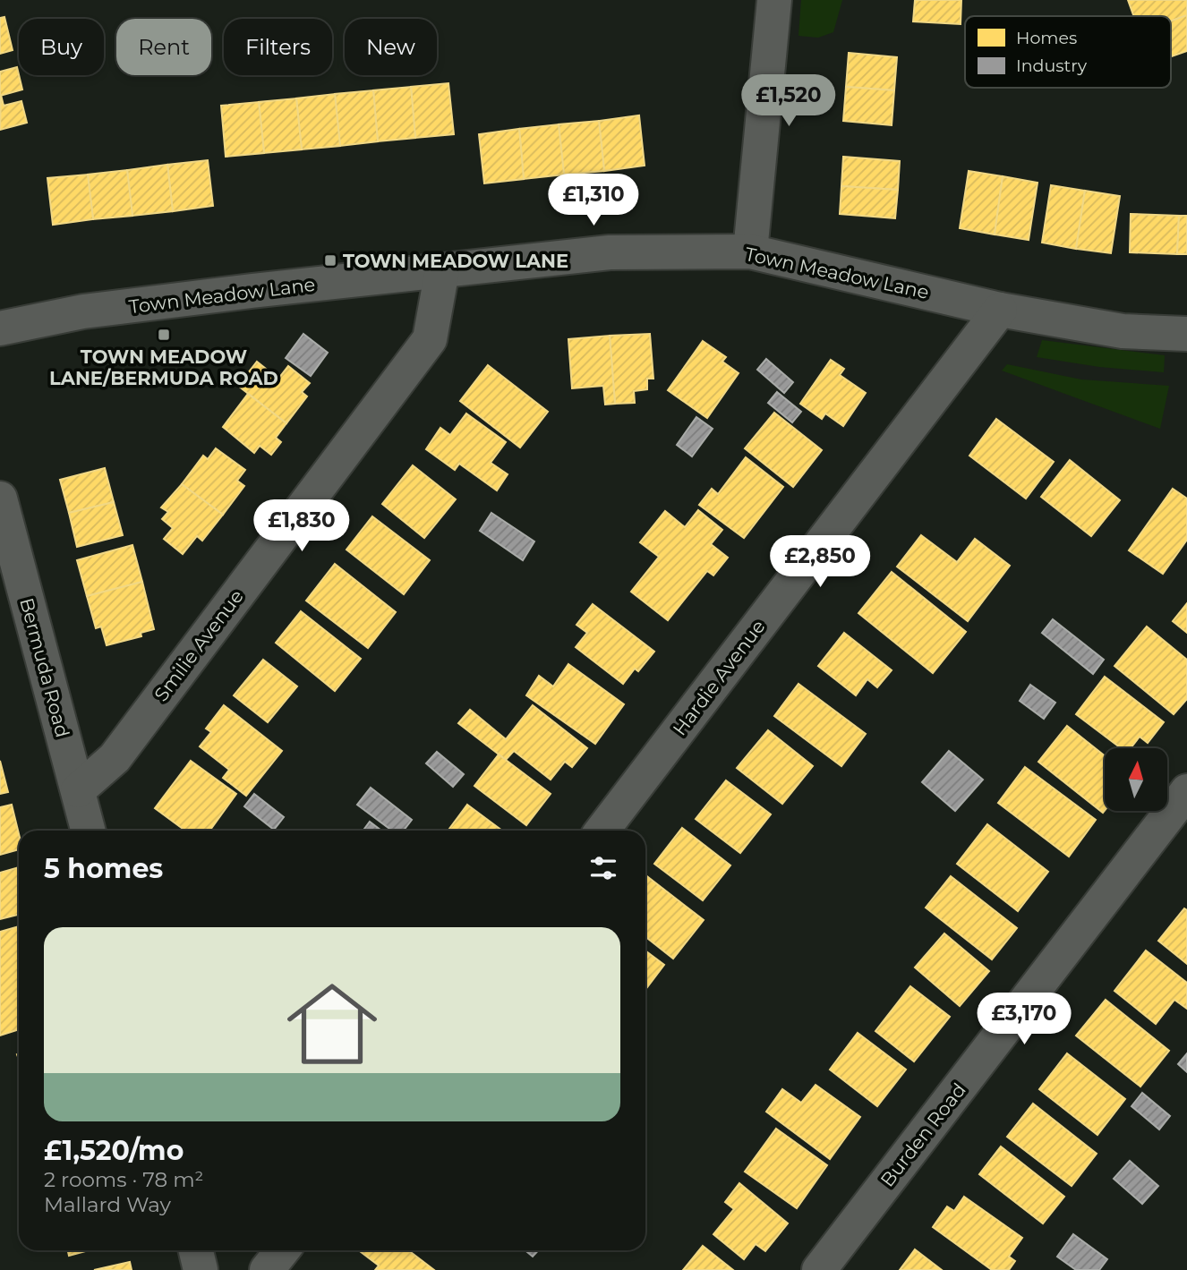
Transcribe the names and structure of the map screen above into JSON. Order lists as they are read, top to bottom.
{
  "streets": {
    "street": [
      "Town Meadow Lane",
      "Smilie Avenue",
      "Bermuda Road",
      "Hardie Avenue",
      "Burden Road"
    ]
  },
  "crossings": [
    ["Town Meadow Lane", "Smilie Avenue"],
    ["Town Meadow Lane", "Hardie Avenue"],
    ["Smilie Avenue", "Bermuda Road"]
  ],
  "places": {
    "transit": ["TOWN MEADOW LANE", "TOWN MEADOW LANE/BERMUDA ROAD"]
  },
  "legend": ["Homes", "Industry"],
  "north": "top",
  "page": {
    "chip": [
      "Buy",
      "Rent",
      "Filters",
      "New"
    ],
    "price": [
      "£1,520",
      "£1,310",
      "£1,830",
      "£2,850",
      "£3,170"
    ],
    "heading": "5 homes",
    "list": [
      {
        "name": "£1,520/mo",
        "note": "2 rooms · 78 m² · Mallard Way"
      }
    ]
  }
}
